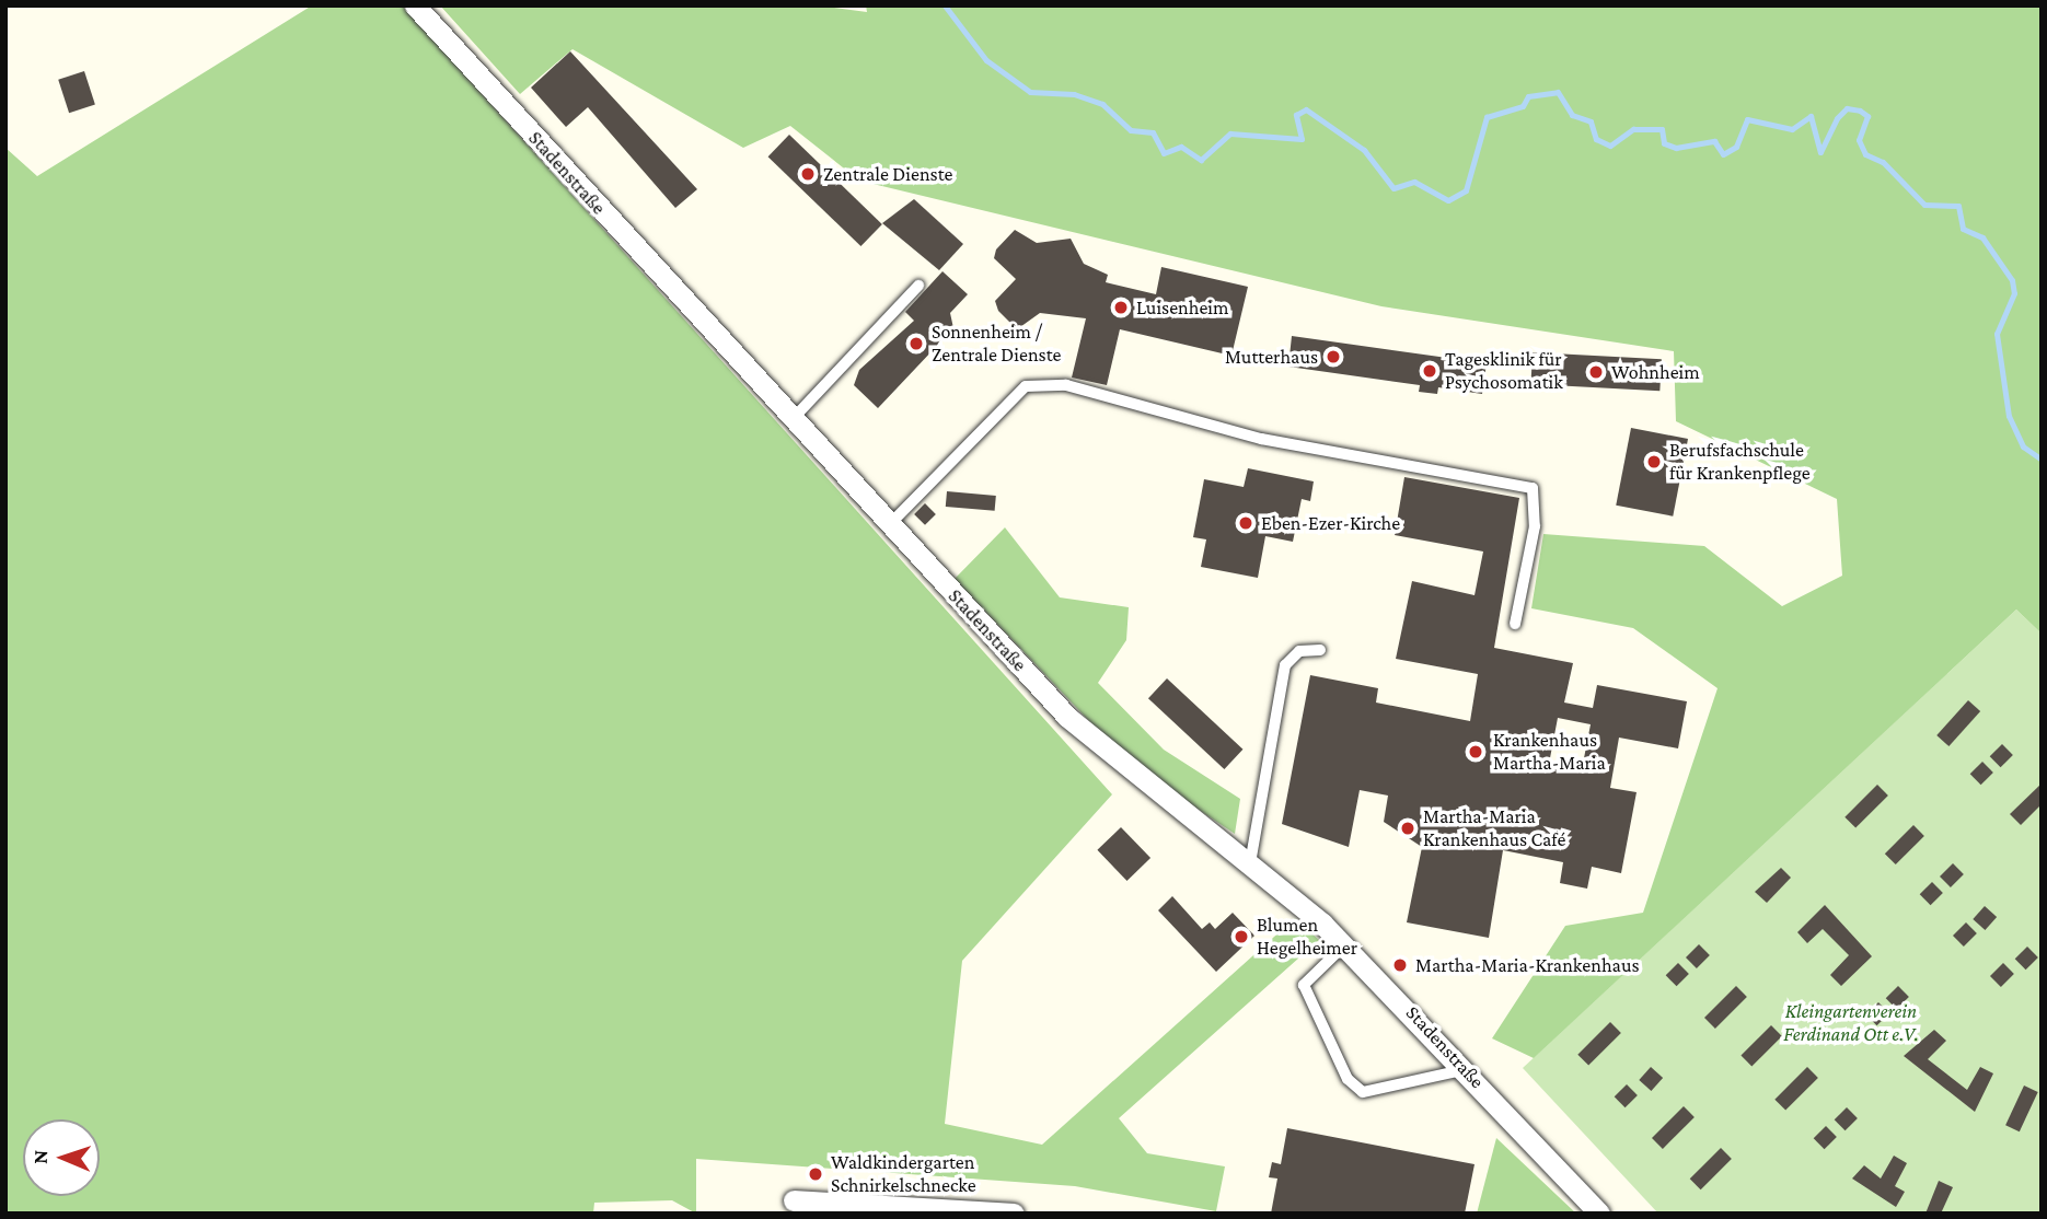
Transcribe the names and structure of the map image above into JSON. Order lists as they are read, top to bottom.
{
  "streets": {
    "street": ["Stadenstraße"]
  },
  "parks": ["Kleingartenverein Ferdinand Ott e.V."],
  "places": [
    "Zentrale Dienste",
    "Luisenheim",
    "Sonnenheim / Zentrale Dienste",
    "Mutterhaus",
    "Tagesklinik für Psychosomatik",
    "Wohnheim",
    "Berufsfachschule für Krankenpflege",
    "Eben-Ezer-Kirche",
    "Krankenhaus Martha-Maria",
    "Martha-Maria Krankenhaus Café",
    "Blumen Hegelheimer",
    "Martha-Maria-Krankenhaus",
    "Waldkindergarten Schnirkelschnecke"
  ],
  "north": "left"
}
